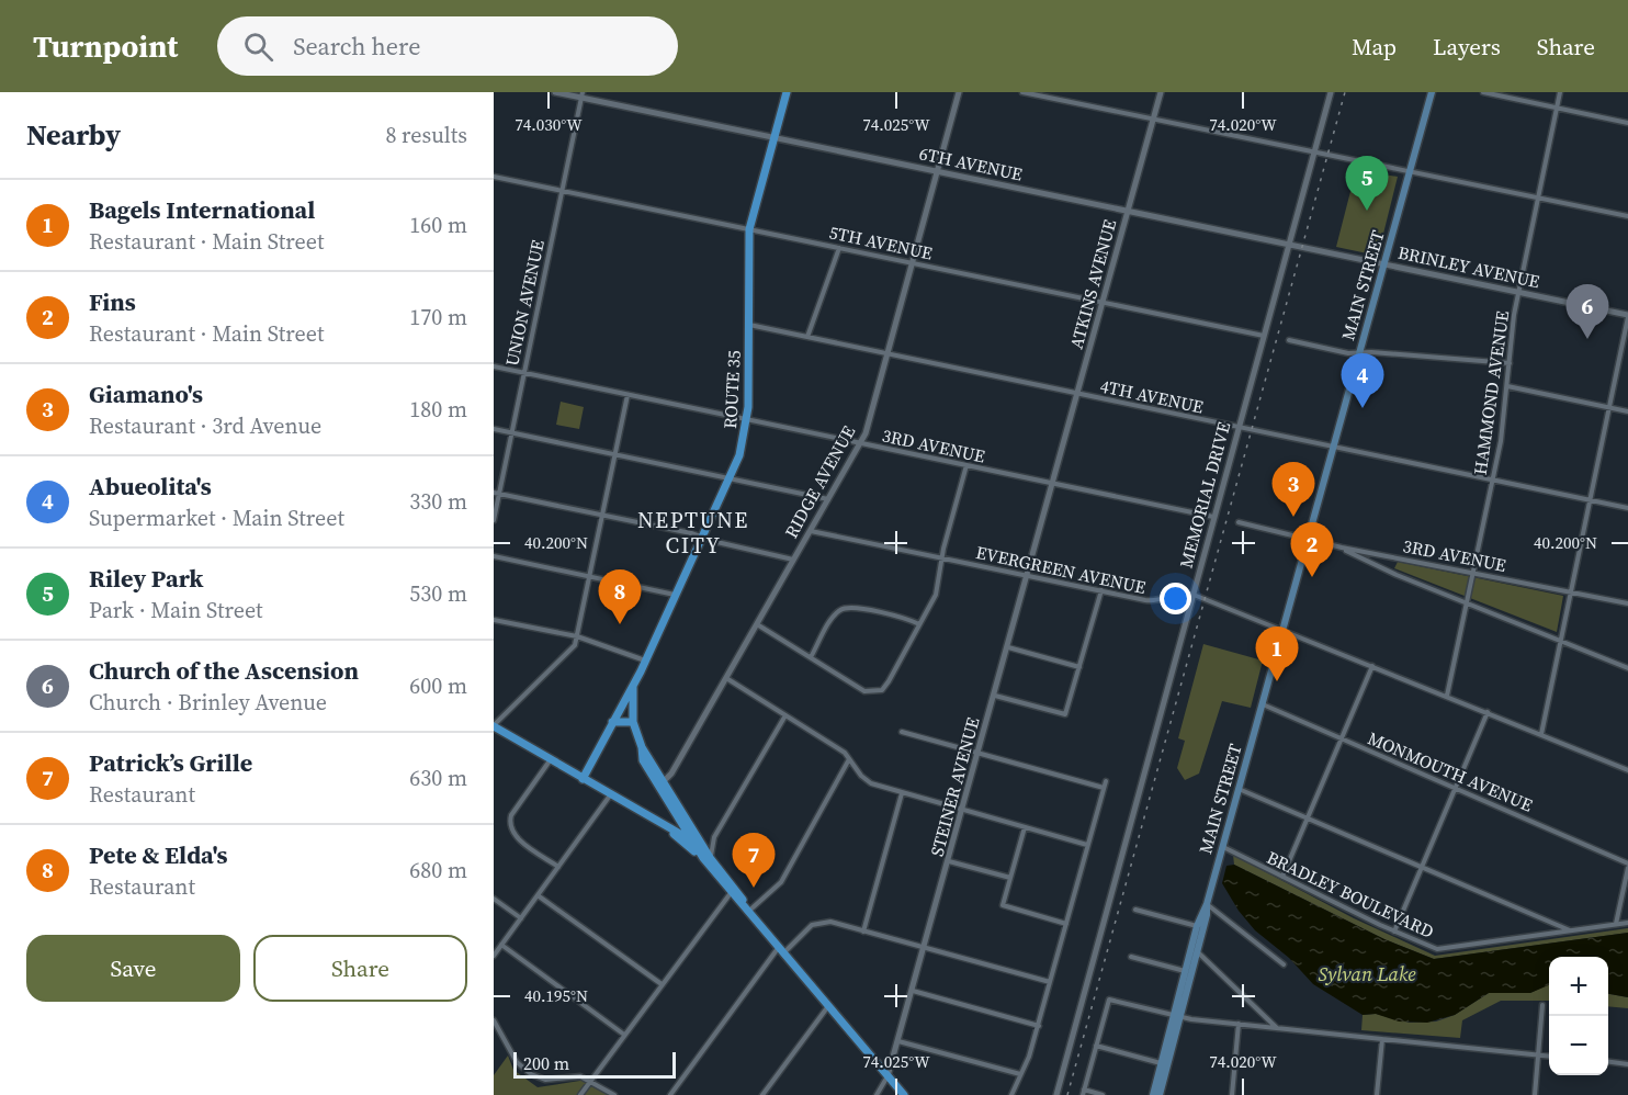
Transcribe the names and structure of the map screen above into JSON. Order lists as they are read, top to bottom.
{
  "streets": {
    "main road": ["MAIN STREET", "ROUTE 35"],
    "street": [
      "6TH AVENUE",
      "5TH AVENUE",
      "BRINLEY AVENUE",
      "ATKINS AVENUE",
      "UNION AVENUE",
      "HAMMOND AVENUE",
      "4TH AVENUE",
      "3RD AVENUE",
      "RIDGE AVENUE",
      "MEMORIAL DRIVE",
      "EVERGREEN AVENUE",
      "MONMOUTH AVENUE",
      "STEINER AVENUE",
      "BRADLEY BOULEVARD"
    ]
  },
  "crossings": [
    ["6TH AVENUE", "BRINLEY AVENUE"],
    ["6TH AVENUE", "ATKINS AVENUE"],
    ["6TH AVENUE", "UNION AVENUE"],
    ["6TH AVENUE", "ROUTE 35"],
    ["6TH AVENUE", "RIDGE AVENUE"],
    ["6TH AVENUE", "MEMORIAL DRIVE"],
    ["5TH AVENUE", "ATKINS AVENUE"],
    ["5TH AVENUE", "UNION AVENUE"],
    ["5TH AVENUE", "ROUTE 35"],
    ["5TH AVENUE", "RIDGE AVENUE"],
    ["5TH AVENUE", "MEMORIAL DRIVE"],
    ["BRINLEY AVENUE", "MAIN STREET"],
    ["BRINLEY AVENUE", "HAMMOND AVENUE"],
    ["ATKINS AVENUE", "4TH AVENUE"],
    ["ATKINS AVENUE", "3RD AVENUE"],
    ["ATKINS AVENUE", "STEINER AVENUE"],
    ["MAIN STREET", "4TH AVENUE"],
    ["MAIN STREET", "3RD AVENUE"],
    ["MAIN STREET", "EVERGREEN AVENUE"],
    ["MAIN STREET", "MONMOUTH AVENUE"],
    ["MAIN STREET", "BRADLEY BOULEVARD"],
    ["UNION AVENUE", "3RD AVENUE"],
    ["ROUTE 35", "4TH AVENUE"],
    ["ROUTE 35", "3RD AVENUE"],
    ["HAMMOND AVENUE", "4TH AVENUE"],
    ["HAMMOND AVENUE", "3RD AVENUE"],
    ["HAMMOND AVENUE", "EVERGREEN AVENUE"],
    ["4TH AVENUE", "RIDGE AVENUE"],
    ["4TH AVENUE", "MEMORIAL DRIVE"],
    ["3RD AVENUE", "RIDGE AVENUE"],
    ["3RD AVENUE", "MEMORIAL DRIVE"],
    ["3RD AVENUE", "STEINER AVENUE"],
    ["RIDGE AVENUE", "EVERGREEN AVENUE"],
    ["MEMORIAL DRIVE", "EVERGREEN AVENUE"],
    ["EVERGREEN AVENUE", "STEINER AVENUE"]
  ],
  "districts": ["NEPTUNE CITY"],
  "water": ["Sylvan Lake"],
  "scale_bar": "200 m",
  "page": {
    "header": "Turnpoint",
    "search": "Search here",
    "nav": ["Map", "Layers", "Share"],
    "heading": ["Nearby", "8 results"],
    "pins": [
      "5",
      "6",
      "4",
      "3",
      "2",
      "8",
      "1",
      "7"
    ],
    "list": [
      {
        "mark": "1",
        "name": "Bagels International",
        "note": "Restaurant · Main Street",
        "value": "160 m"
      },
      {
        "mark": "2",
        "name": "Fins",
        "note": "Restaurant · Main Street",
        "value": "170 m"
      },
      {
        "mark": "3",
        "name": "Giamano's",
        "note": "Restaurant · 3rd Avenue",
        "value": "180 m"
      },
      {
        "mark": "4",
        "name": "Abueolita's",
        "note": "Supermarket · Main Street",
        "value": "330 m"
      },
      {
        "mark": "5",
        "name": "Riley Park",
        "note": "Park · Main Street",
        "value": "530 m"
      },
      {
        "mark": "6",
        "name": "Church of the Ascension",
        "note": "Church · Brinley Avenue",
        "value": "600 m"
      },
      {
        "mark": "7",
        "name": "Patrick’s Grille",
        "note": "Restaurant",
        "value": "630 m"
      },
      {
        "mark": "8",
        "name": "Pete & Elda's",
        "note": "Restaurant",
        "value": "680 m"
      }
    ],
    "buttons": ["Save", "Share"],
    "map_buttons": ["+", "−"],
    "scale": "200 m"
  },
  "coordinates": [
    "74.030°W",
    "74.025°W",
    "74.020°W",
    "40.200°N",
    "40.195°N"
  ]
}
